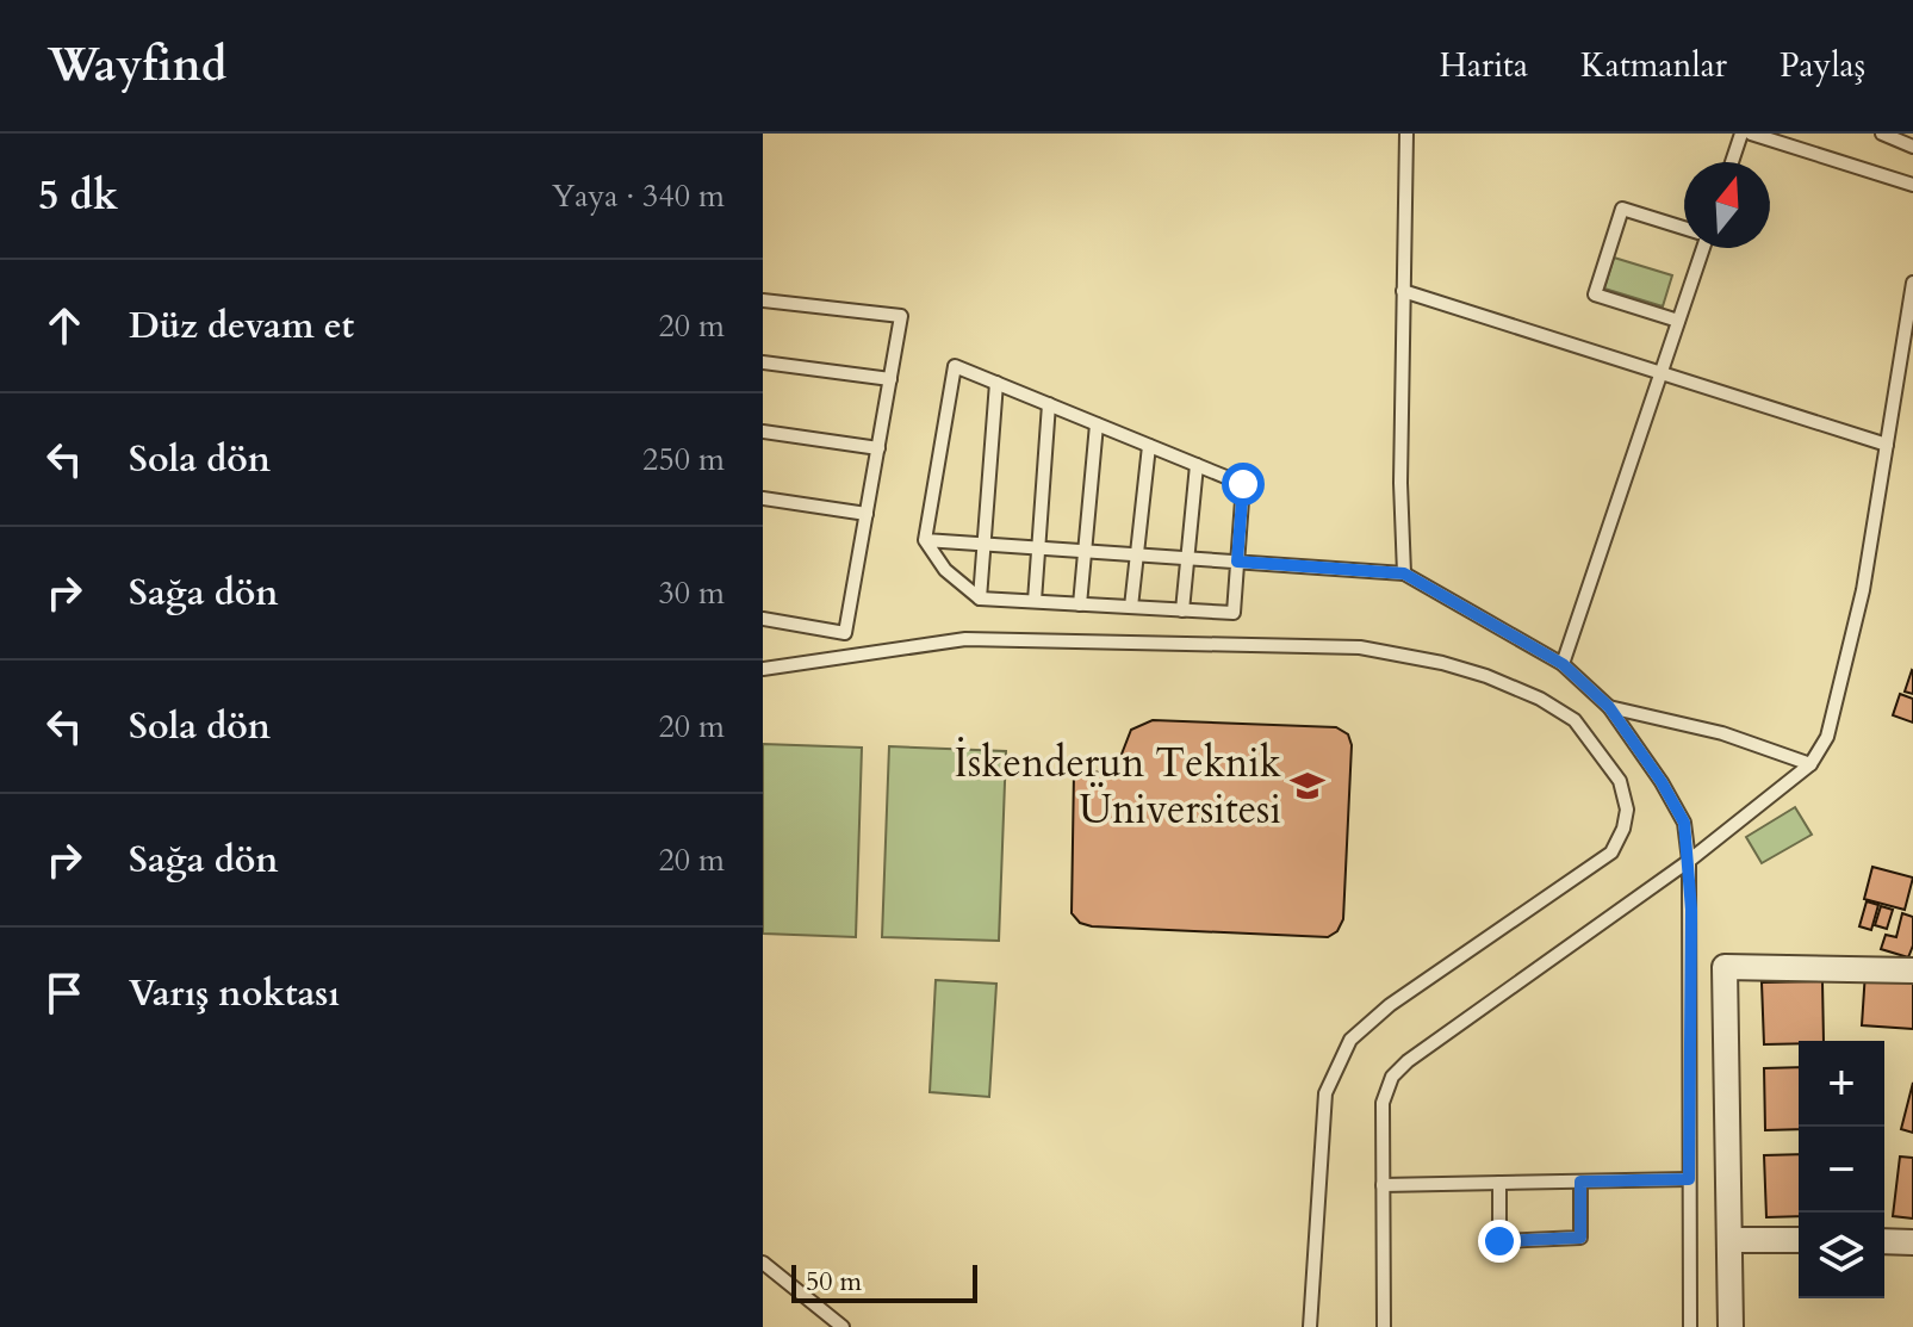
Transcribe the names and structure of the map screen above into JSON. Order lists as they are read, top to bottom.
{
  "places": {
    "school or university": ["İskenderun Teknik Üniversitesi"]
  },
  "scale_bar": "50 m",
  "north": "top",
  "page": {
    "header": "Wayfind",
    "nav": ["Harita", "Katmanlar", "Paylaş"],
    "heading": ["5 dk", "Yaya · 340 m"],
    "list": [
      ["Düz devam et", "20 m"],
      ["Sola dön", "250 m"],
      ["Sağa dön", "30 m"],
      ["Sola dön", "20 m"],
      ["Sağa dön", "20 m"],
      "Varış noktası"
    ],
    "map_buttons": ["+", "−"],
    "scale": "50 m"
  }
}
